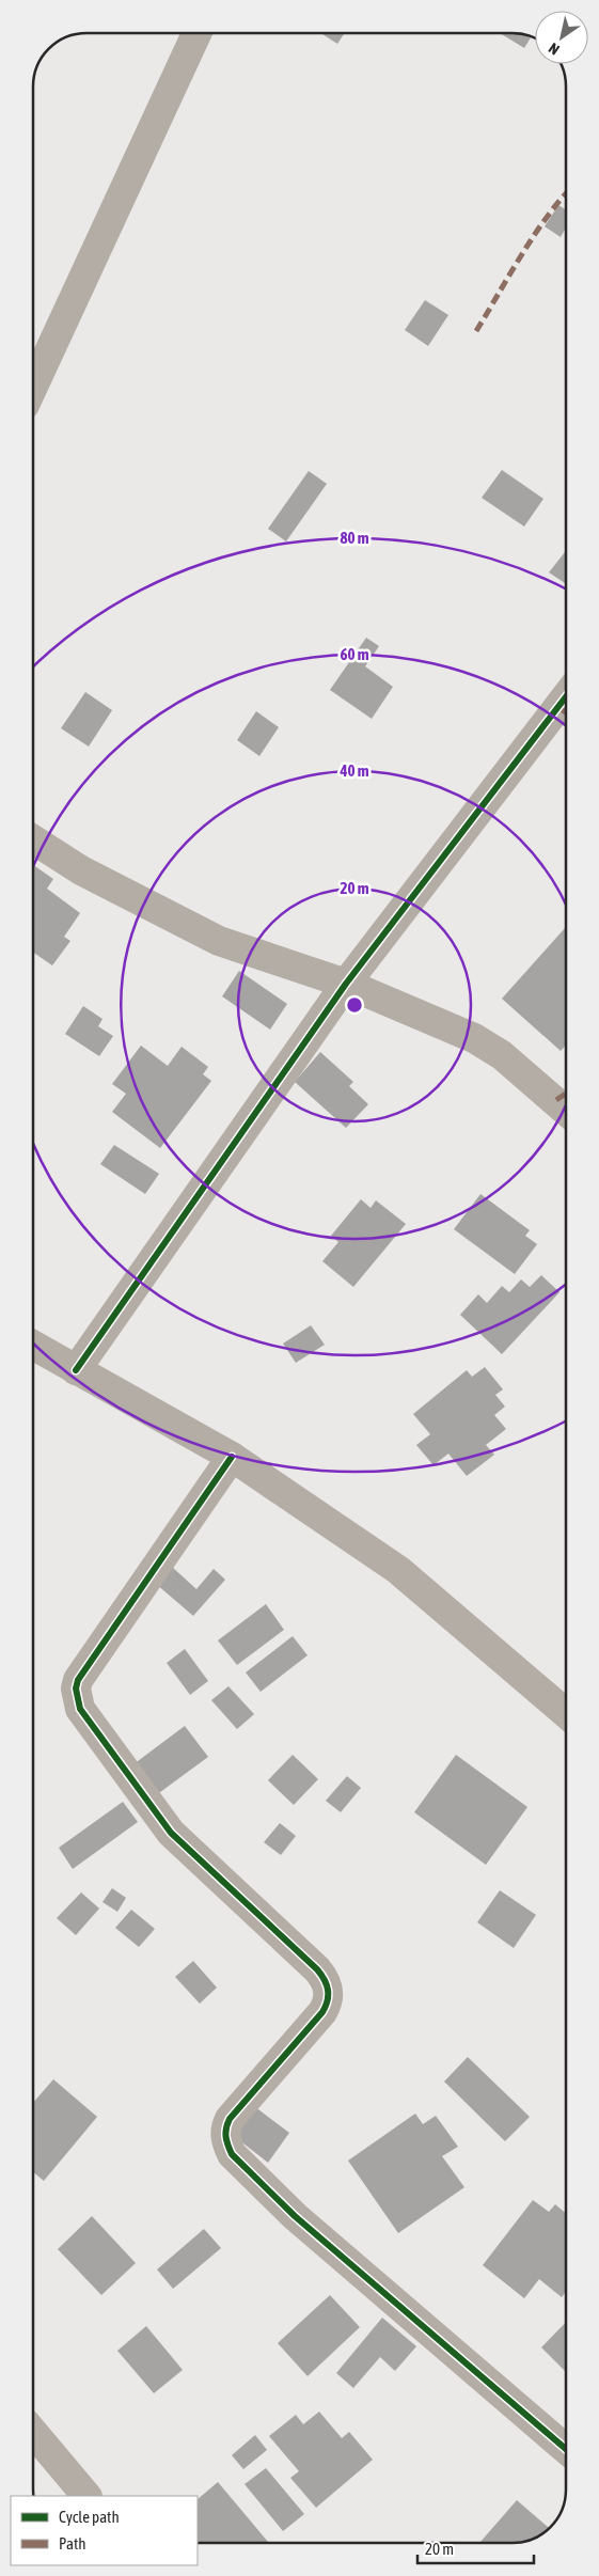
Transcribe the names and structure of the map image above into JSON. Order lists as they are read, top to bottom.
{
  "legend": ["Cycle path", "Path"],
  "scale_bar": "20 m",
  "north": "bottom left",
  "rings": [
    "80 m",
    "60 m",
    "40 m",
    "20 m"
  ]
}
